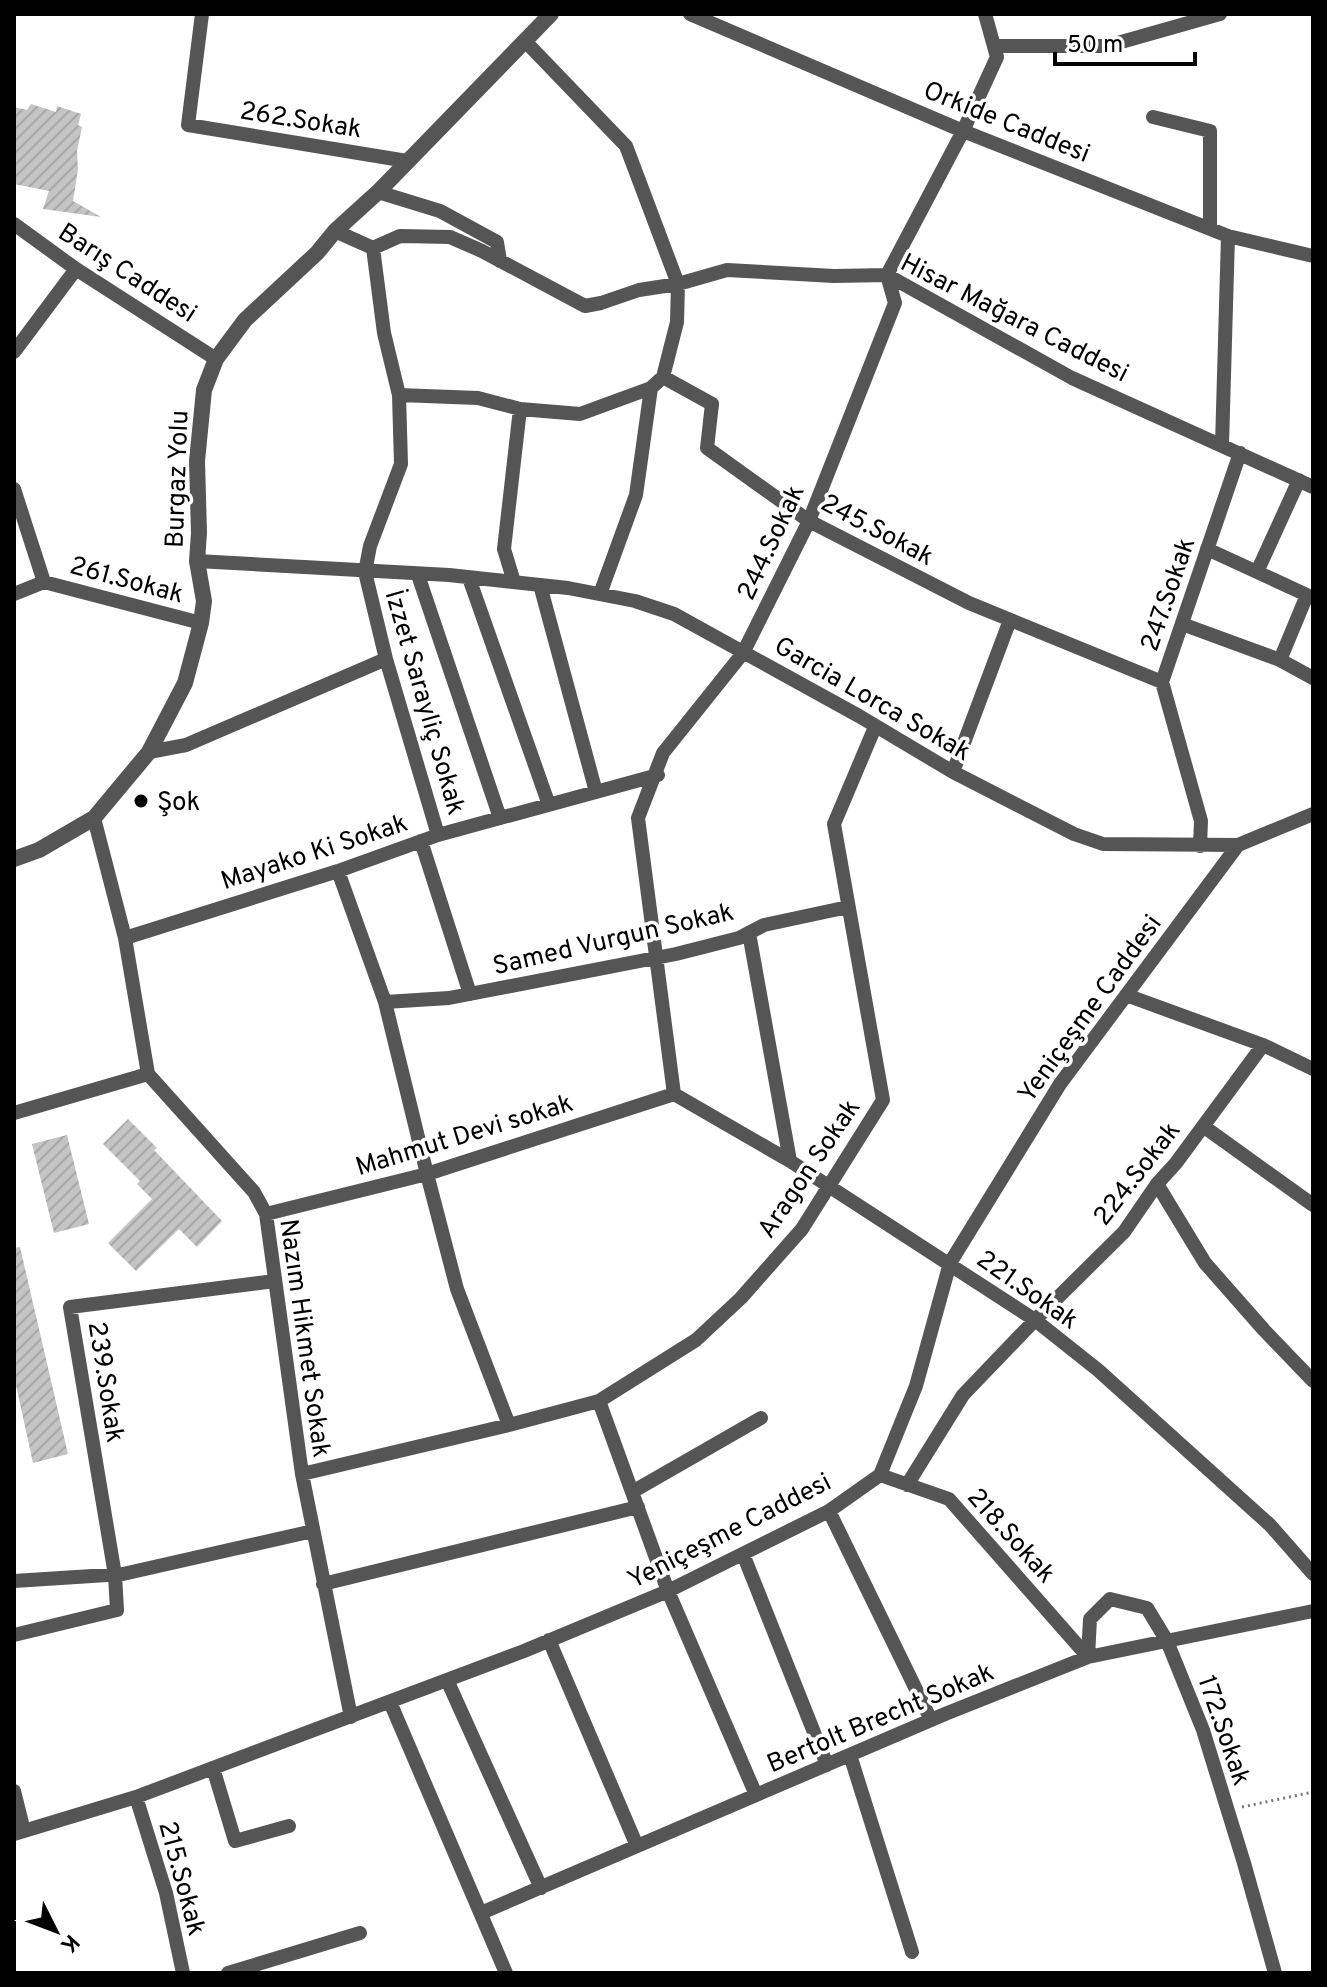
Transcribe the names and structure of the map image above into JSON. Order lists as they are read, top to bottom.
{
  "streets": {
    "street": [
      "262.Sokak",
      "Orkide Caddesi",
      "Barış Caddesi",
      "Hisar Mağara Caddesi",
      "Burgaz Yolu",
      "245.Sokak",
      "244.Sokak",
      "261.Sokak",
      "247.Sokak",
      "Garcia Lorca Sokak",
      "İzzet Sarayliç Sokak",
      "Mayako Ki Sokak",
      "Samed Vurgun Sokak",
      "Yeniçeşme Caddesi",
      "Mahmut Devi sokak",
      "Aragon Sokak",
      "224.Sokak",
      "221.Sokak",
      "Nazım Hikmet Sokak",
      "239.Sokak",
      "218.Sokak",
      "Bertolt Brecht Sokak",
      "172.Sokak",
      "215.Sokak"
    ]
  },
  "crossings": [
    ["262.Sokak", "Burgaz Yolu"],
    ["Barış Caddesi", "Burgaz Yolu"],
    ["Hisar Mağara Caddesi", "Burgaz Yolu"],
    ["Hisar Mağara Caddesi", "244.Sokak"],
    ["Hisar Mağara Caddesi", "247.Sokak"],
    ["Hisar Mağara Caddesi", "İzzet Sarayliç Sokak"],
    ["Burgaz Yolu", "261.Sokak"],
    ["Burgaz Yolu", "Garcia Lorca Sokak"],
    ["245.Sokak", "244.Sokak"],
    ["245.Sokak", "247.Sokak"],
    ["244.Sokak", "Garcia Lorca Sokak"],
    ["244.Sokak", "Mayako Ki Sokak"],
    ["244.Sokak", "Samed Vurgun Sokak"],
    ["244.Sokak", "Mahmut Devi sokak"],
    ["244.Sokak", "221.Sokak"],
    ["247.Sokak", "Garcia Lorca Sokak"],
    ["Garcia Lorca Sokak", "İzzet Sarayliç Sokak"],
    ["Garcia Lorca Sokak", "Yeniçeşme Caddesi"],
    ["Garcia Lorca Sokak", "Aragon Sokak"],
    ["İzzet Sarayliç Sokak", "Mayako Ki Sokak"],
    ["Samed Vurgun Sokak", "Aragon Sokak"],
    ["Yeniçeşme Caddesi", "221.Sokak"],
    ["Yeniçeşme Caddesi", "Nazım Hikmet Sokak"],
    ["Yeniçeşme Caddesi", "218.Sokak"],
    ["Yeniçeşme Caddesi", "215.Sokak"],
    ["Mahmut Devi sokak", "221.Sokak"],
    ["Mahmut Devi sokak", "Nazım Hikmet Sokak"],
    ["Aragon Sokak", "221.Sokak"],
    ["Aragon Sokak", "Nazım Hikmet Sokak"],
    ["224.Sokak", "221.Sokak"],
    ["224.Sokak", "218.Sokak"],
    ["Nazım Hikmet Sokak", "239.Sokak"],
    ["218.Sokak", "Bertolt Brecht Sokak"],
    ["218.Sokak", "172.Sokak"],
    ["Bertolt Brecht Sokak", "172.Sokak"]
  ],
  "places": ["Şok"],
  "scale_bar": "50 m",
  "north": "bottom right"
}
